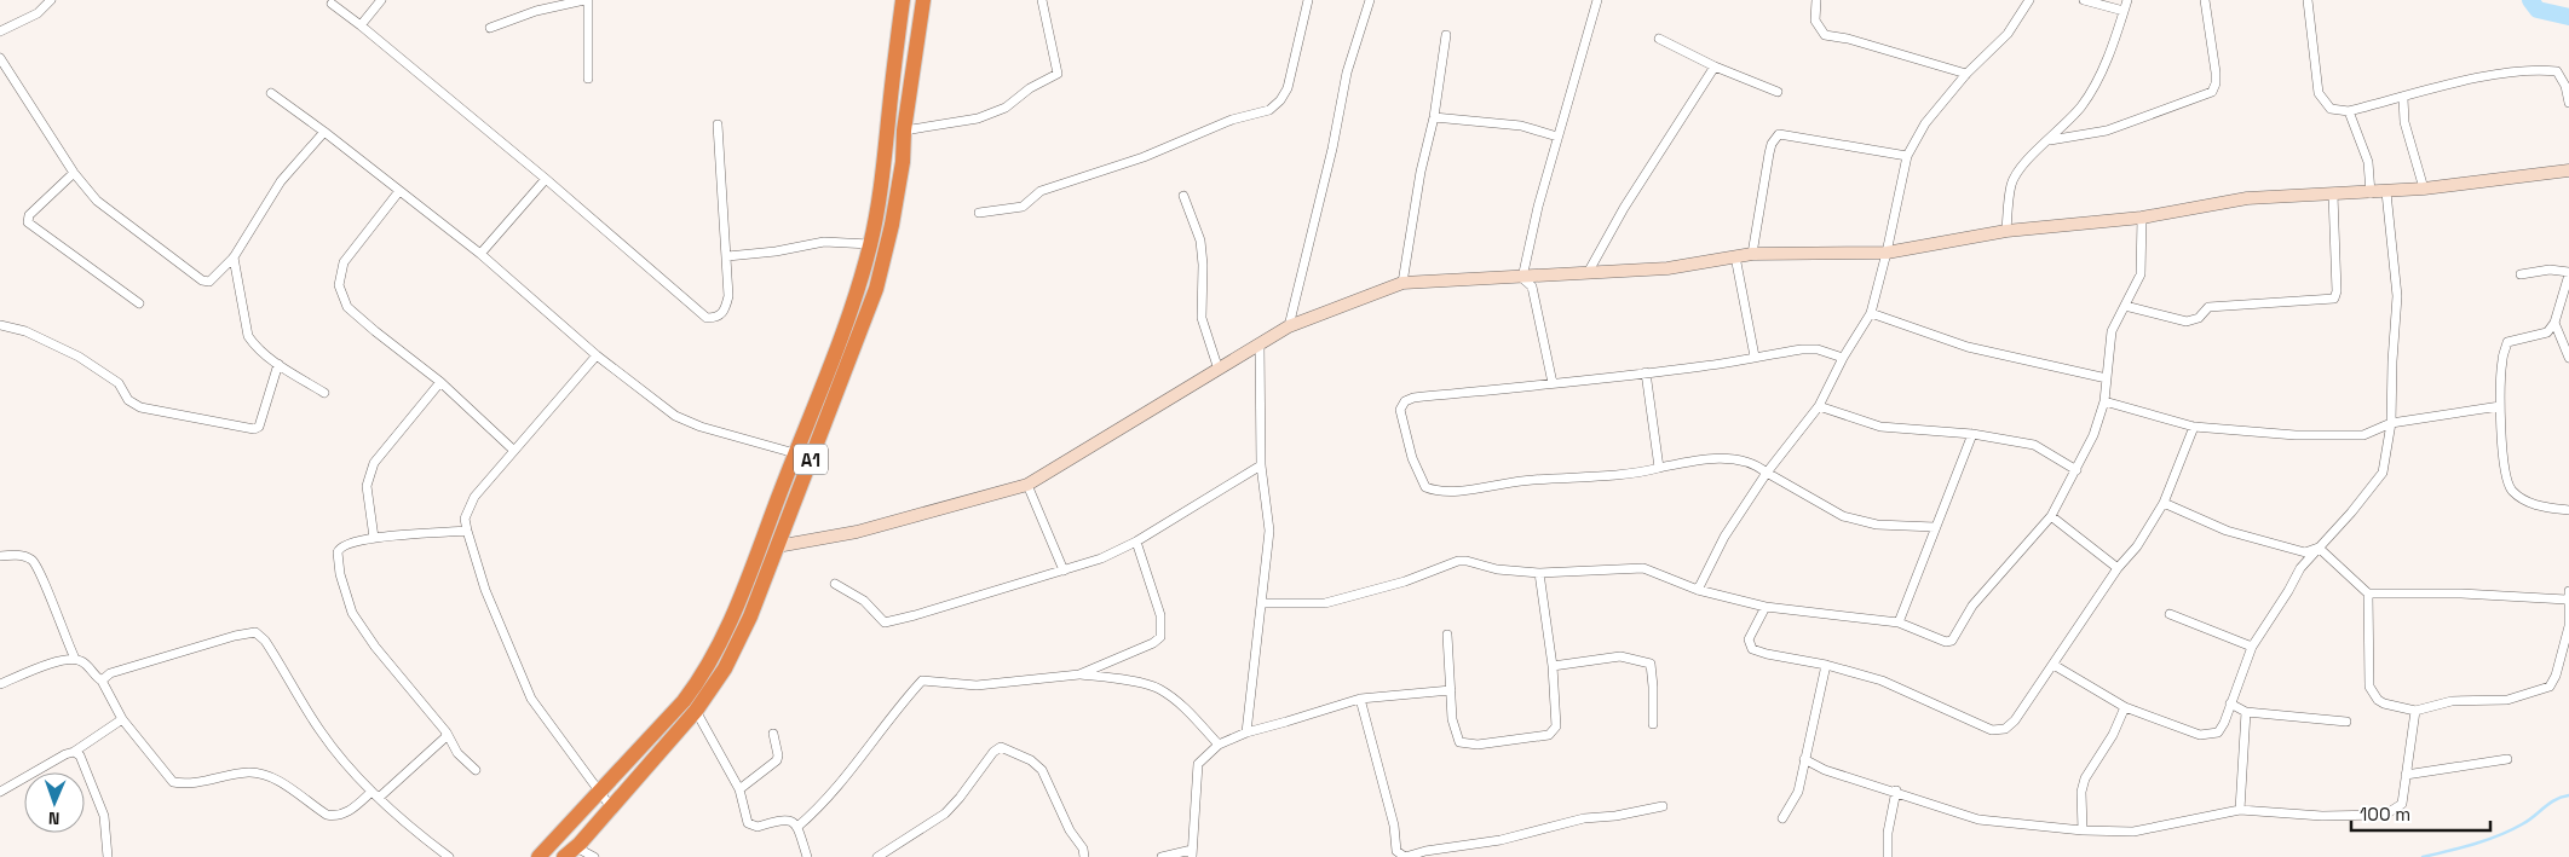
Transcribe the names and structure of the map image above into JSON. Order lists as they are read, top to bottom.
{
  "streets": {
    "highway": ["A1"]
  },
  "scale_bar": "100 m",
  "north": "bottom"
}
